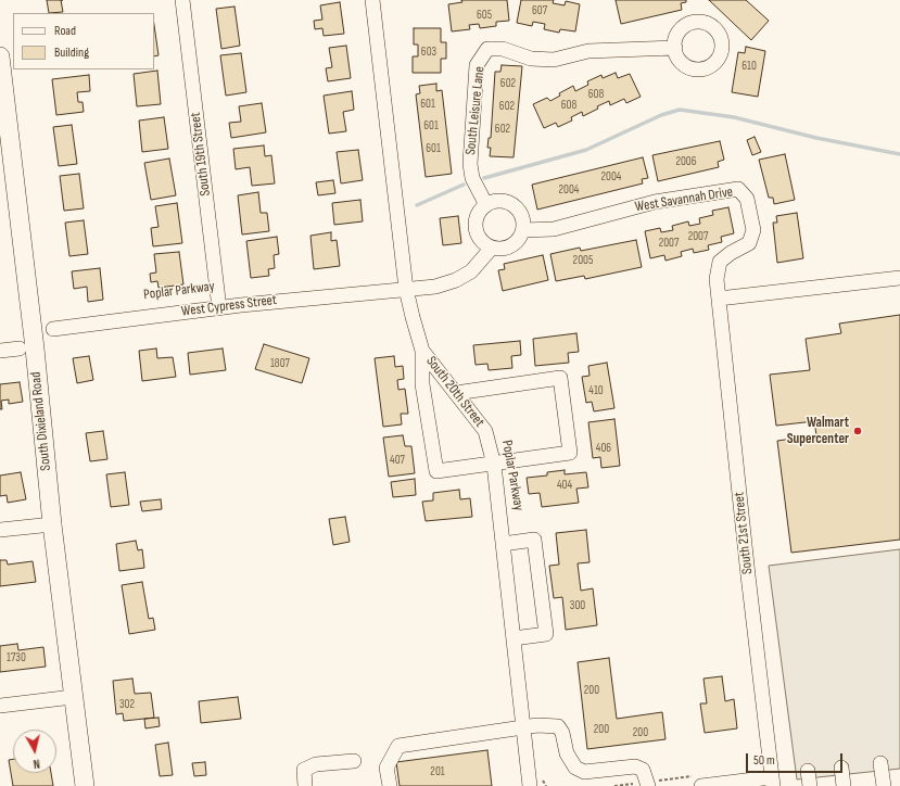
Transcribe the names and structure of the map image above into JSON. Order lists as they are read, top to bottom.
{
  "streets": {
    "main road": ["South Dixieland Road"],
    "street": [
      "South Leisure Lane",
      "South 19th Street",
      "West Savannah Drive",
      "West Cypress Street",
      "South 20th Street",
      "South 21st Street"
    ]
  },
  "crossings": [
    ["South Leisure Lane", "West Savannah Drive"],
    ["South 19th Street", "West Cypress Street"],
    ["West Savannah Drive", "South 21st Street"],
    ["West Cypress Street", "South 20th Street"]
  ],
  "places": ["Walmart Supercenter"],
  "house_numbers": [
    "607",
    "605",
    "603",
    "610",
    "602",
    "608",
    "601",
    "608",
    "602",
    "601",
    "602",
    "601",
    "2006",
    "2004",
    "2004",
    "2007",
    "2007",
    "2005",
    "1807",
    "410",
    "406",
    "407",
    "404",
    "300",
    "1730",
    "200",
    "302",
    "200",
    "200",
    "201"
  ],
  "legend": ["Road", "Building"],
  "scale_bar": "50 m",
  "north": "bottom"
}
